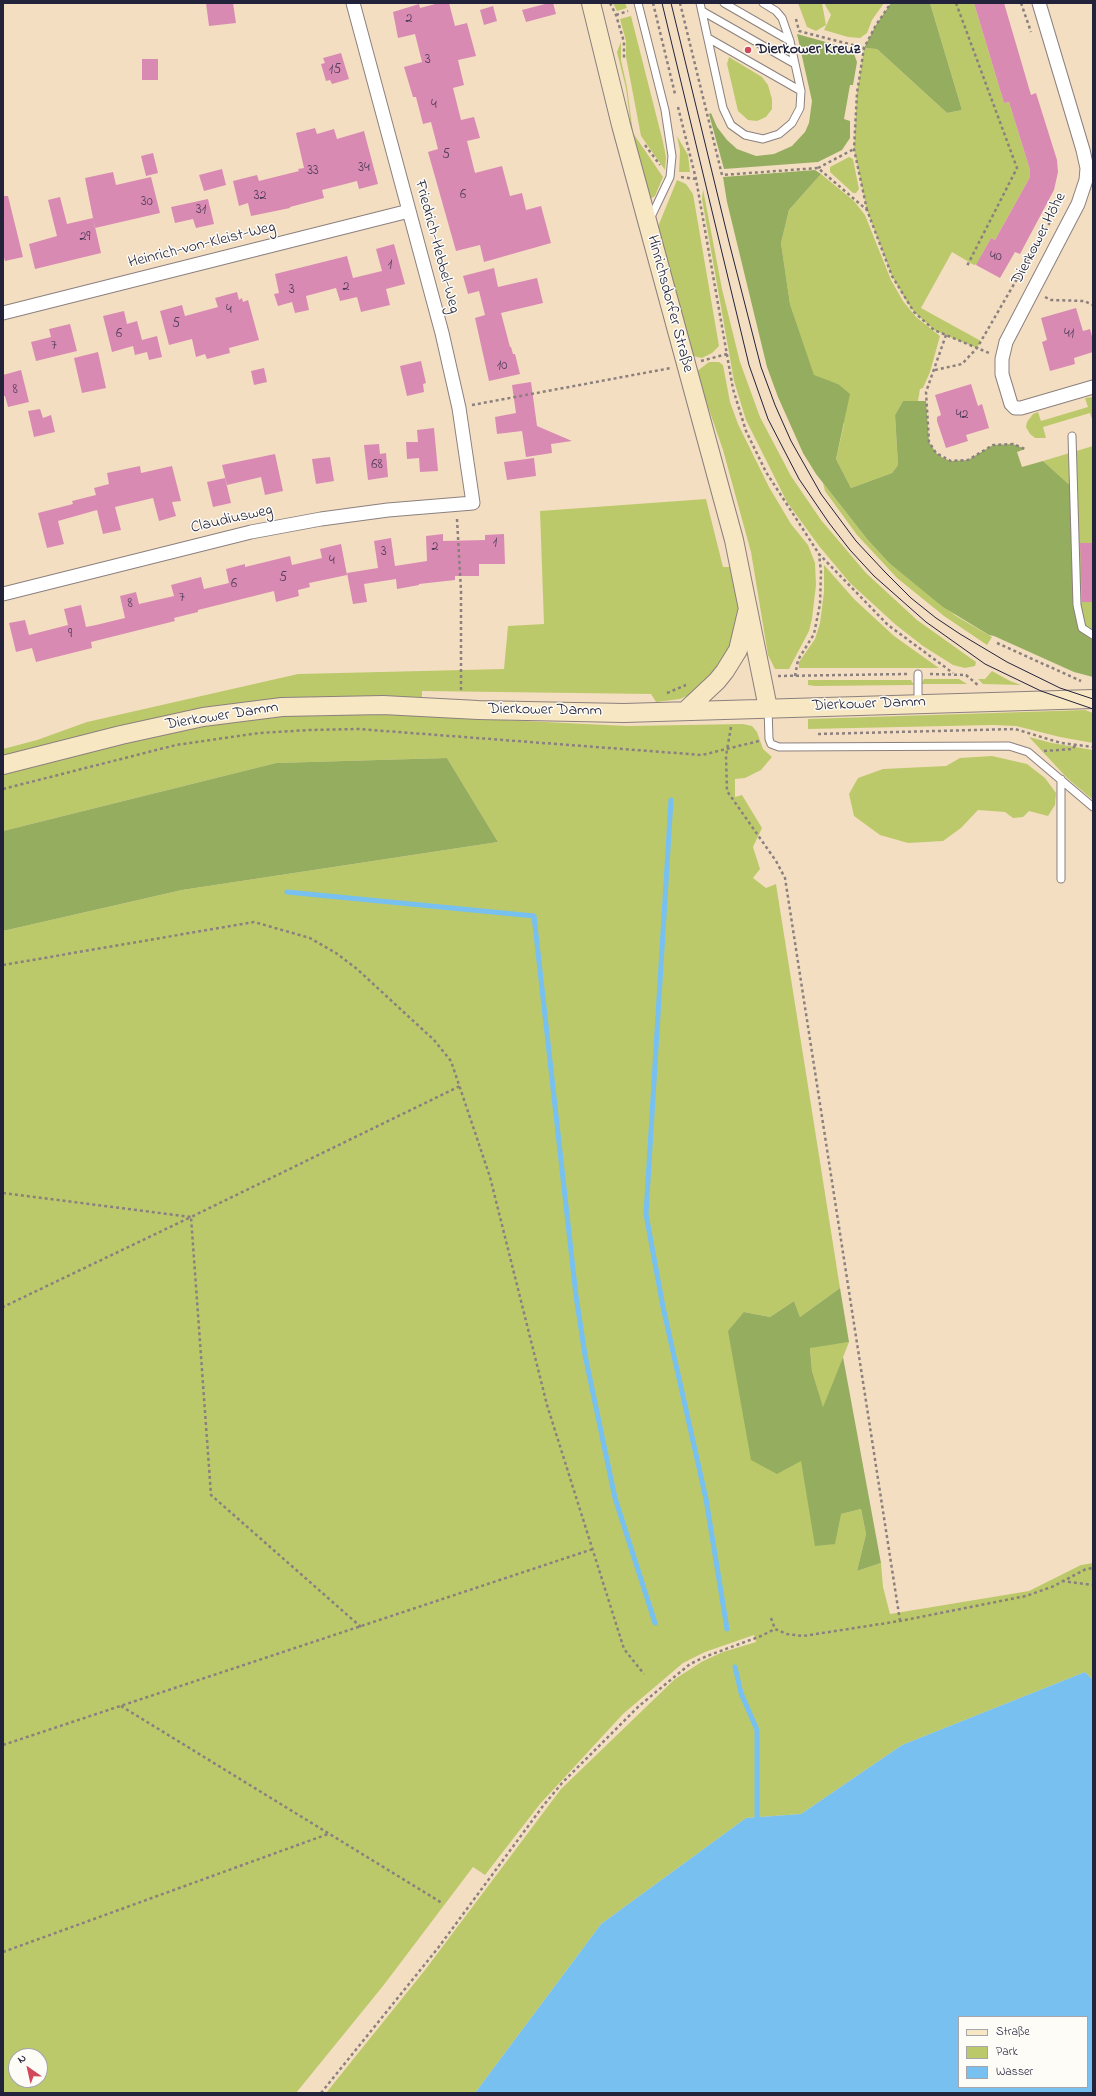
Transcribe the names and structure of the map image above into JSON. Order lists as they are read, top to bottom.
{
  "streets": {
    "street": [
      "Dierkower Höhe",
      "Heinrich-von-Kleist-Weg",
      "Friedrich-Hebbel-Weg",
      "Hinrichsdorfer Straße",
      "Claudiusweg",
      "Dierkower Damm"
    ]
  },
  "crossings": [
    ["Heinrich-von-Kleist-Weg", "Friedrich-Hebbel-Weg"],
    ["Friedrich-Hebbel-Weg", "Claudiusweg"],
    ["Hinrichsdorfer Straße", "Dierkower Damm"]
  ],
  "places": ["Dierkower Kreuz"],
  "house_numbers": [
    "2",
    "3",
    "15",
    "4",
    "5",
    "34",
    "33",
    "6",
    "32",
    "30",
    "31",
    "29",
    "40",
    "1",
    "2",
    "3",
    "4",
    "5",
    "6",
    "41",
    "7",
    "10",
    "8",
    "42",
    "68",
    "1",
    "2",
    "3",
    "4",
    "5",
    "6",
    "7",
    "8",
    "9"
  ],
  "legend": ["Straße", "Park", "Wasser"],
  "north": "top left"
}
